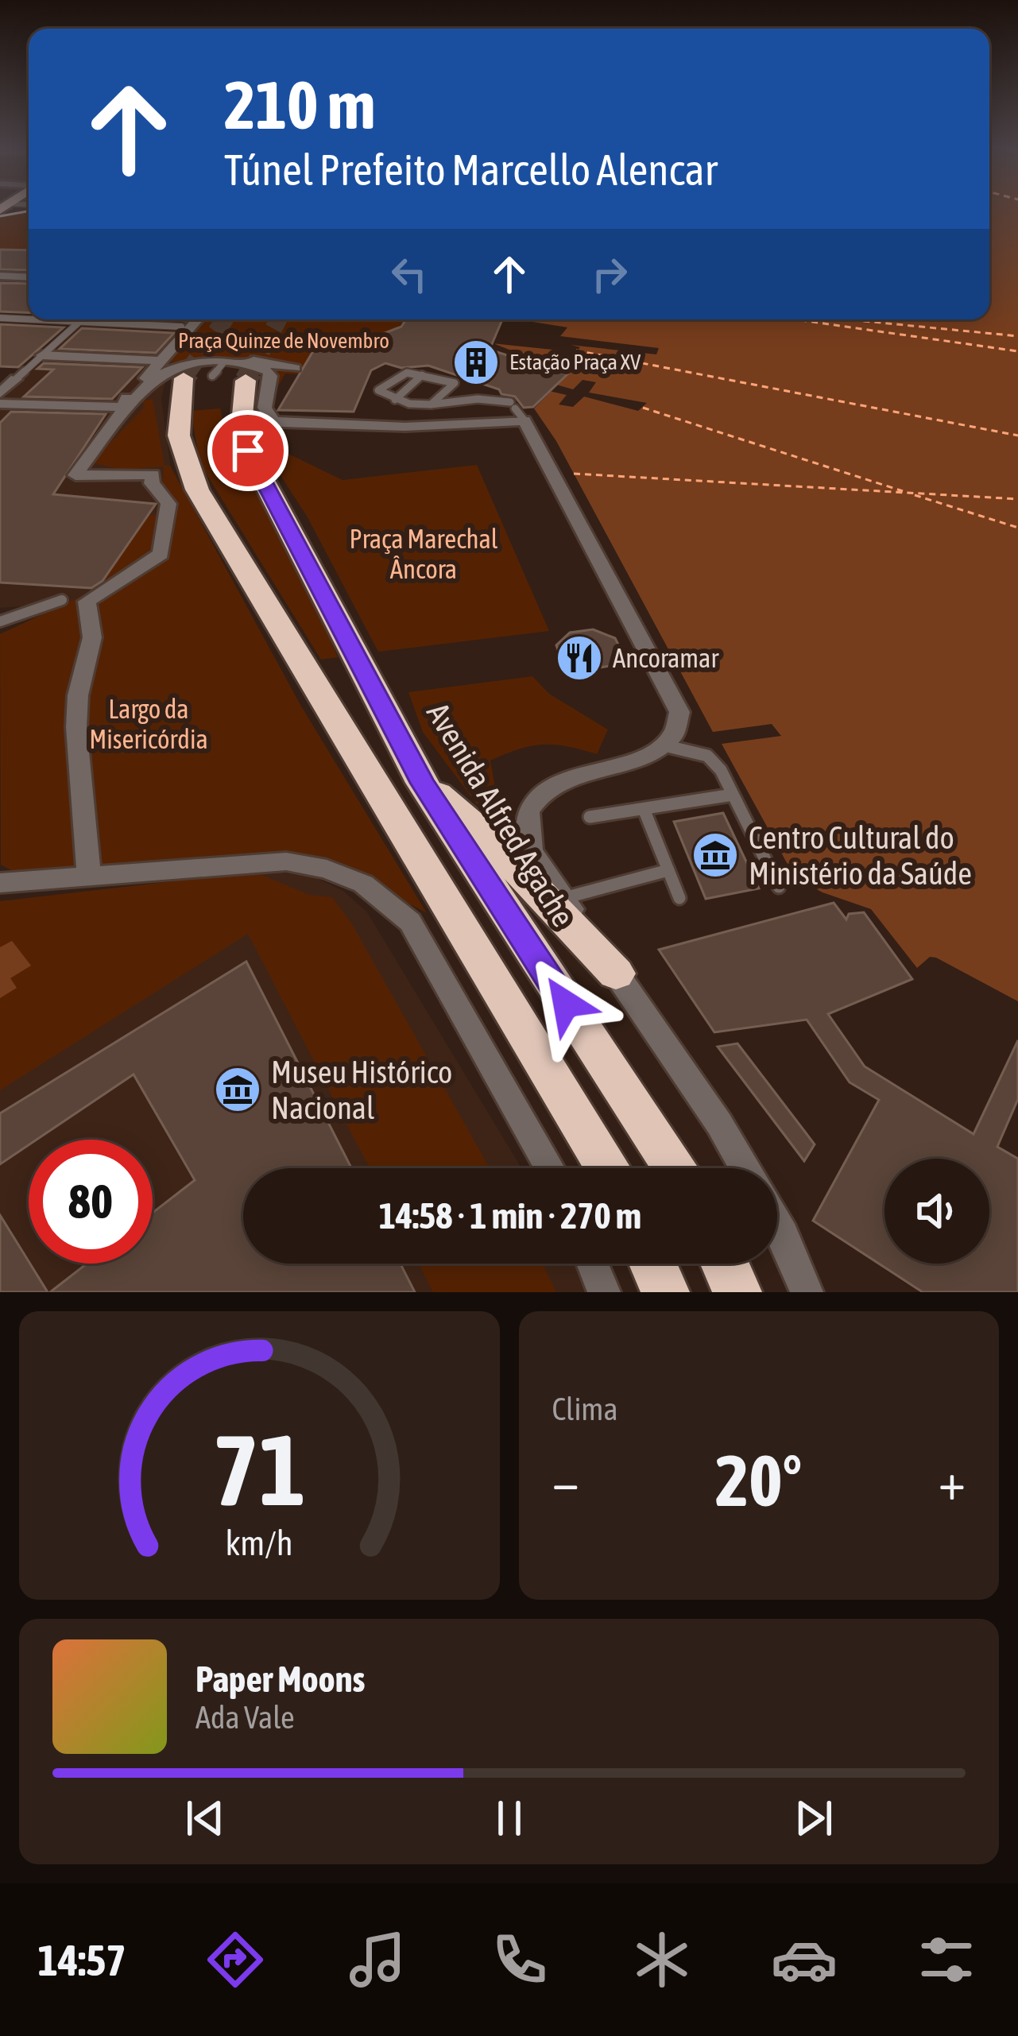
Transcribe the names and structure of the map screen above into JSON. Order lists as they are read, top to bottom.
{
  "streets": {
    "highway": ["Avenida Alfred Agache"]
  },
  "parks": ["Praça Quinze de Novembro", "Praça Marechal Âncora", "Largo da Misericórdia"],
  "places": {
    "building": ["Estação Praça XV"],
    "restaurant": ["Ancoramar"],
    "museum": ["Centro Cultural do Ministério da Saúde", "Museu Histórico Nacional"]
  },
  "page": {
    "turn": ["210 m", "Túnel Prefeito Marcello Alencar"],
    "limit": "80",
    "trip": "14:58 · 1 min · 270 m",
    "tile": "Clima",
    "heat": ["−", "20°", "+"],
    "song": ["Paper Moons", "Ada Vale"],
    "tabs": "14:57",
    "gauge": ["71", "km/h"]
  }
}
